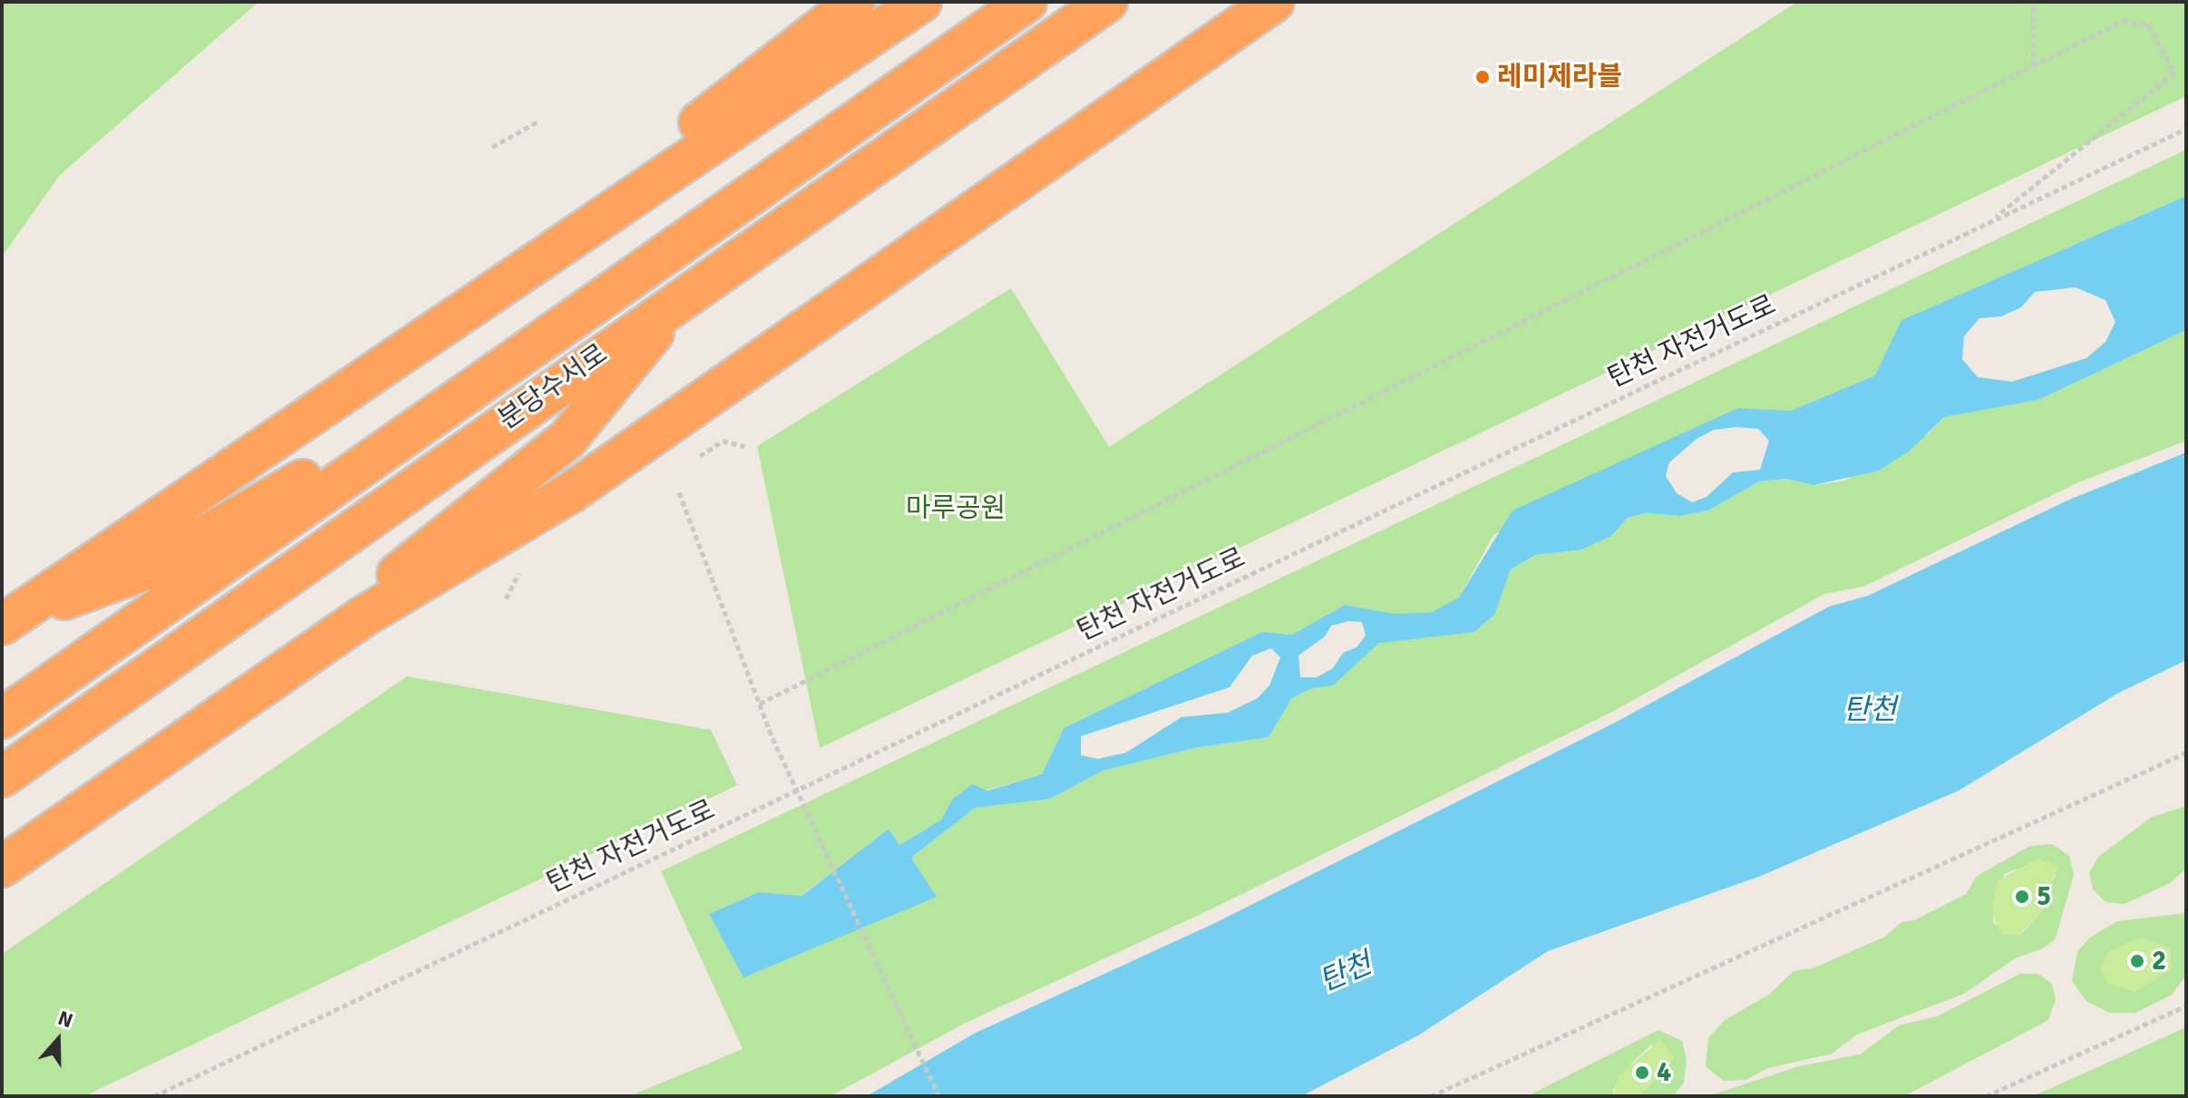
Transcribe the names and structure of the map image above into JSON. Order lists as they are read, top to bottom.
{
  "streets": {
    "highway": ["분당수서로"],
    "path": ["탄천 자전거도로"]
  },
  "water": ["탄천"],
  "parks": ["마루공원"],
  "places": [
    "레미제라블",
    "5",
    "2",
    "4"
  ],
  "north": "top"
}
